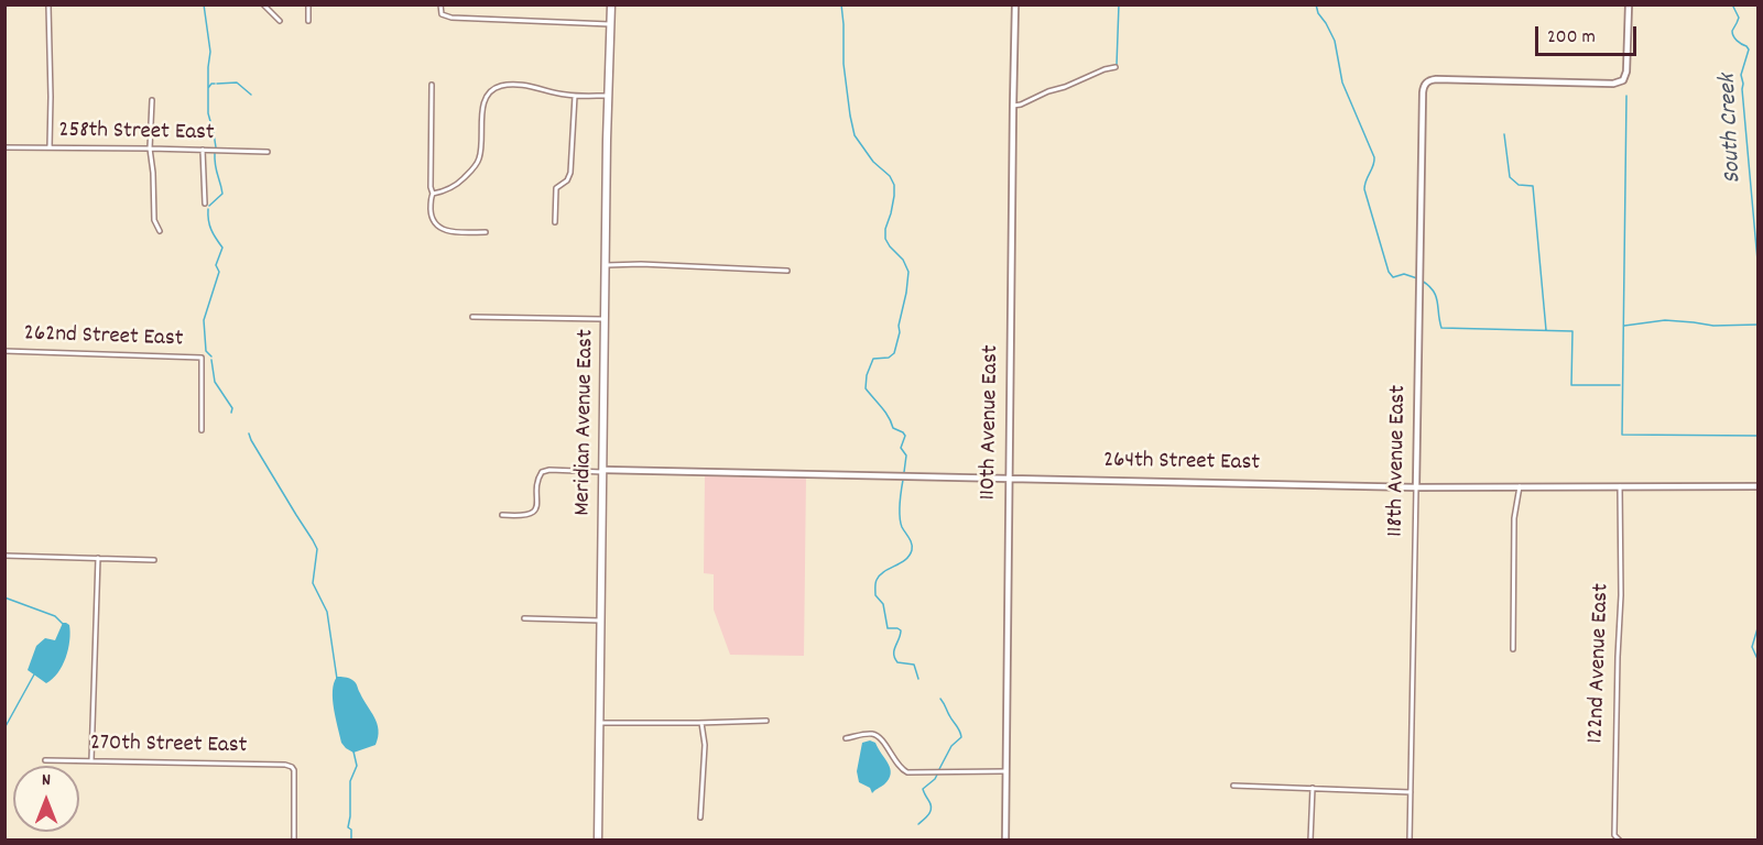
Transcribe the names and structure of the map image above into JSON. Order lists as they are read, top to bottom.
{
  "streets": {
    "main road": ["Meridian Avenue East"],
    "street": [
      "258th Street East",
      "262nd Street East",
      "110th Avenue East",
      "118th Avenue East",
      "264th Street East",
      "122nd Avenue East",
      "270th Street East"
    ]
  },
  "crossings": [
    ["Meridian Avenue East", "264th Street East"],
    ["110th Avenue East", "264th Street East"],
    ["118th Avenue East", "264th Street East"],
    ["264th Street East", "122nd Avenue East"]
  ],
  "water": ["South Creek"],
  "scale_bar": "200 m",
  "north": "top"
}
